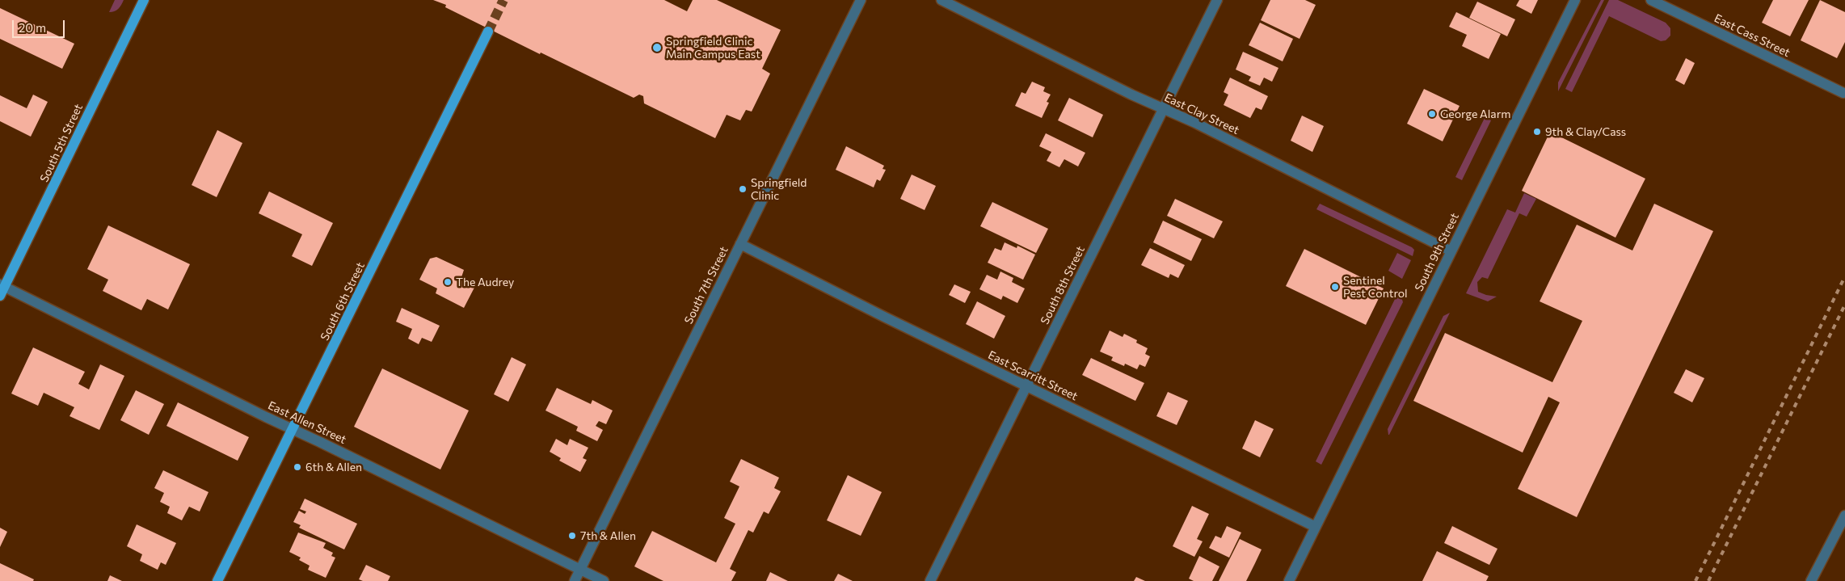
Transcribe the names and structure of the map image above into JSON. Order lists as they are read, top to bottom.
{
  "streets": {
    "main road": ["South 5th Street", "South 6th Street"],
    "street": [
      "East Cass Street",
      "East Clay Street",
      "South 9th Street",
      "South 7th Street",
      "South 8th Street",
      "East Scarritt Street",
      "East Allen Street"
    ]
  },
  "crossings": [
    ["East Clay Street", "South 9th Street"],
    ["East Clay Street", "South 8th Street"],
    ["South 5th Street", "East Allen Street"],
    ["South 9th Street", "East Scarritt Street"],
    ["South 7th Street", "East Scarritt Street"],
    ["South 7th Street", "East Allen Street"],
    ["South 8th Street", "East Scarritt Street"],
    ["South 6th Street", "East Allen Street"]
  ],
  "places": [
    "Springfield Clinic Main Campus East",
    "George Alarm",
    "9th & Clay/Cass",
    "Springfield Clinic",
    "The Audrey",
    "Sentinel Pest Control",
    "6th & Allen",
    "7th & Allen"
  ],
  "scale_bar": "20 m"
}
